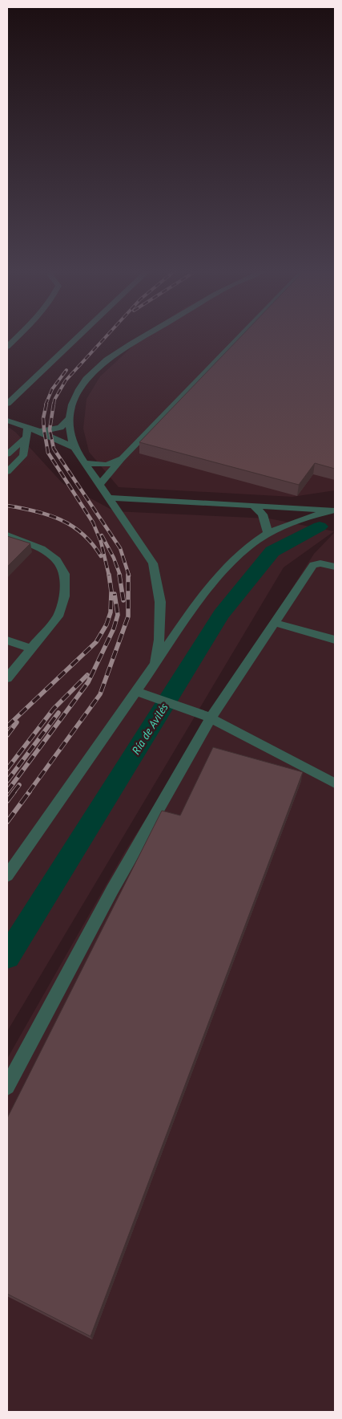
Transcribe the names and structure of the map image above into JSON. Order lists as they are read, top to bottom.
{
  "water": ["Ría de Avilés"]
}
